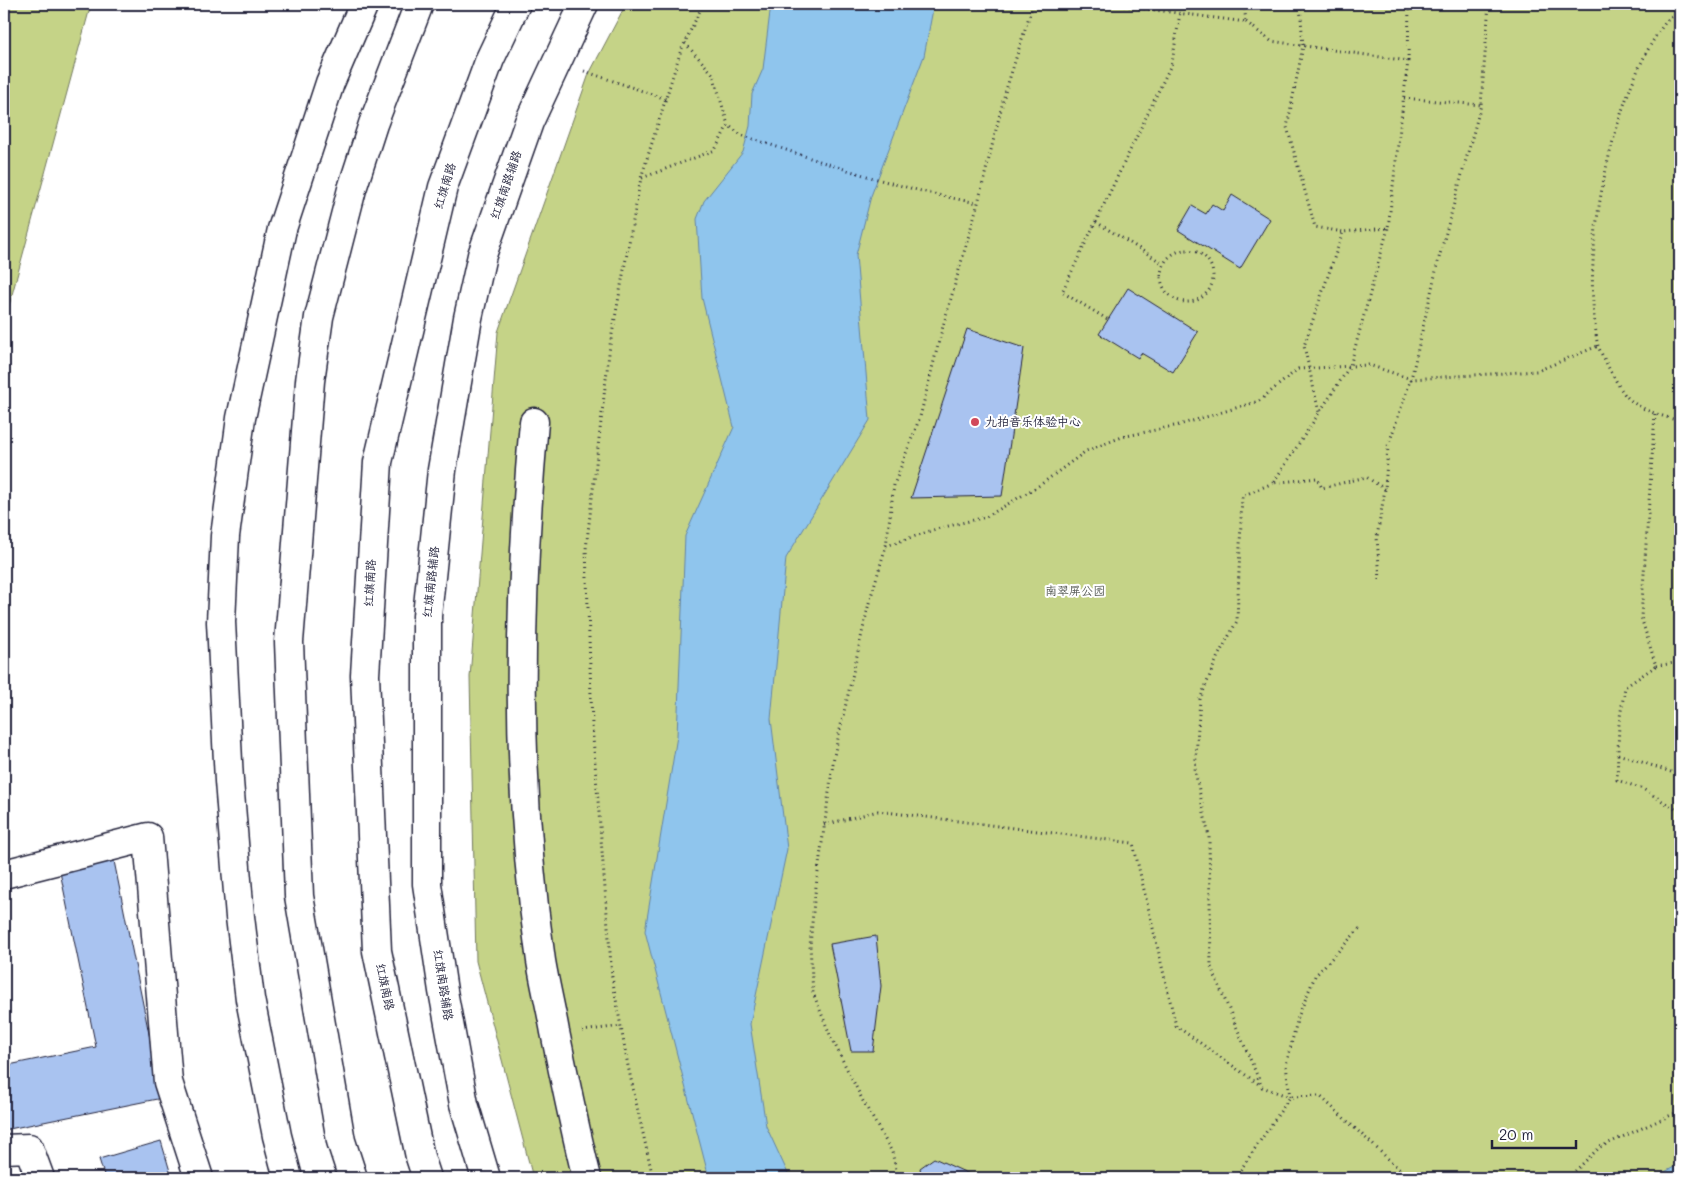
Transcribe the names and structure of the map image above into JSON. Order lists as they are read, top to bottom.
{
  "streets": {
    "main road": ["红旗南路辅路", "红旗南路"]
  },
  "parks": ["南翠屏公园"],
  "places": ["九拍音乐体验中心"],
  "scale_bar": "20 m"
}
